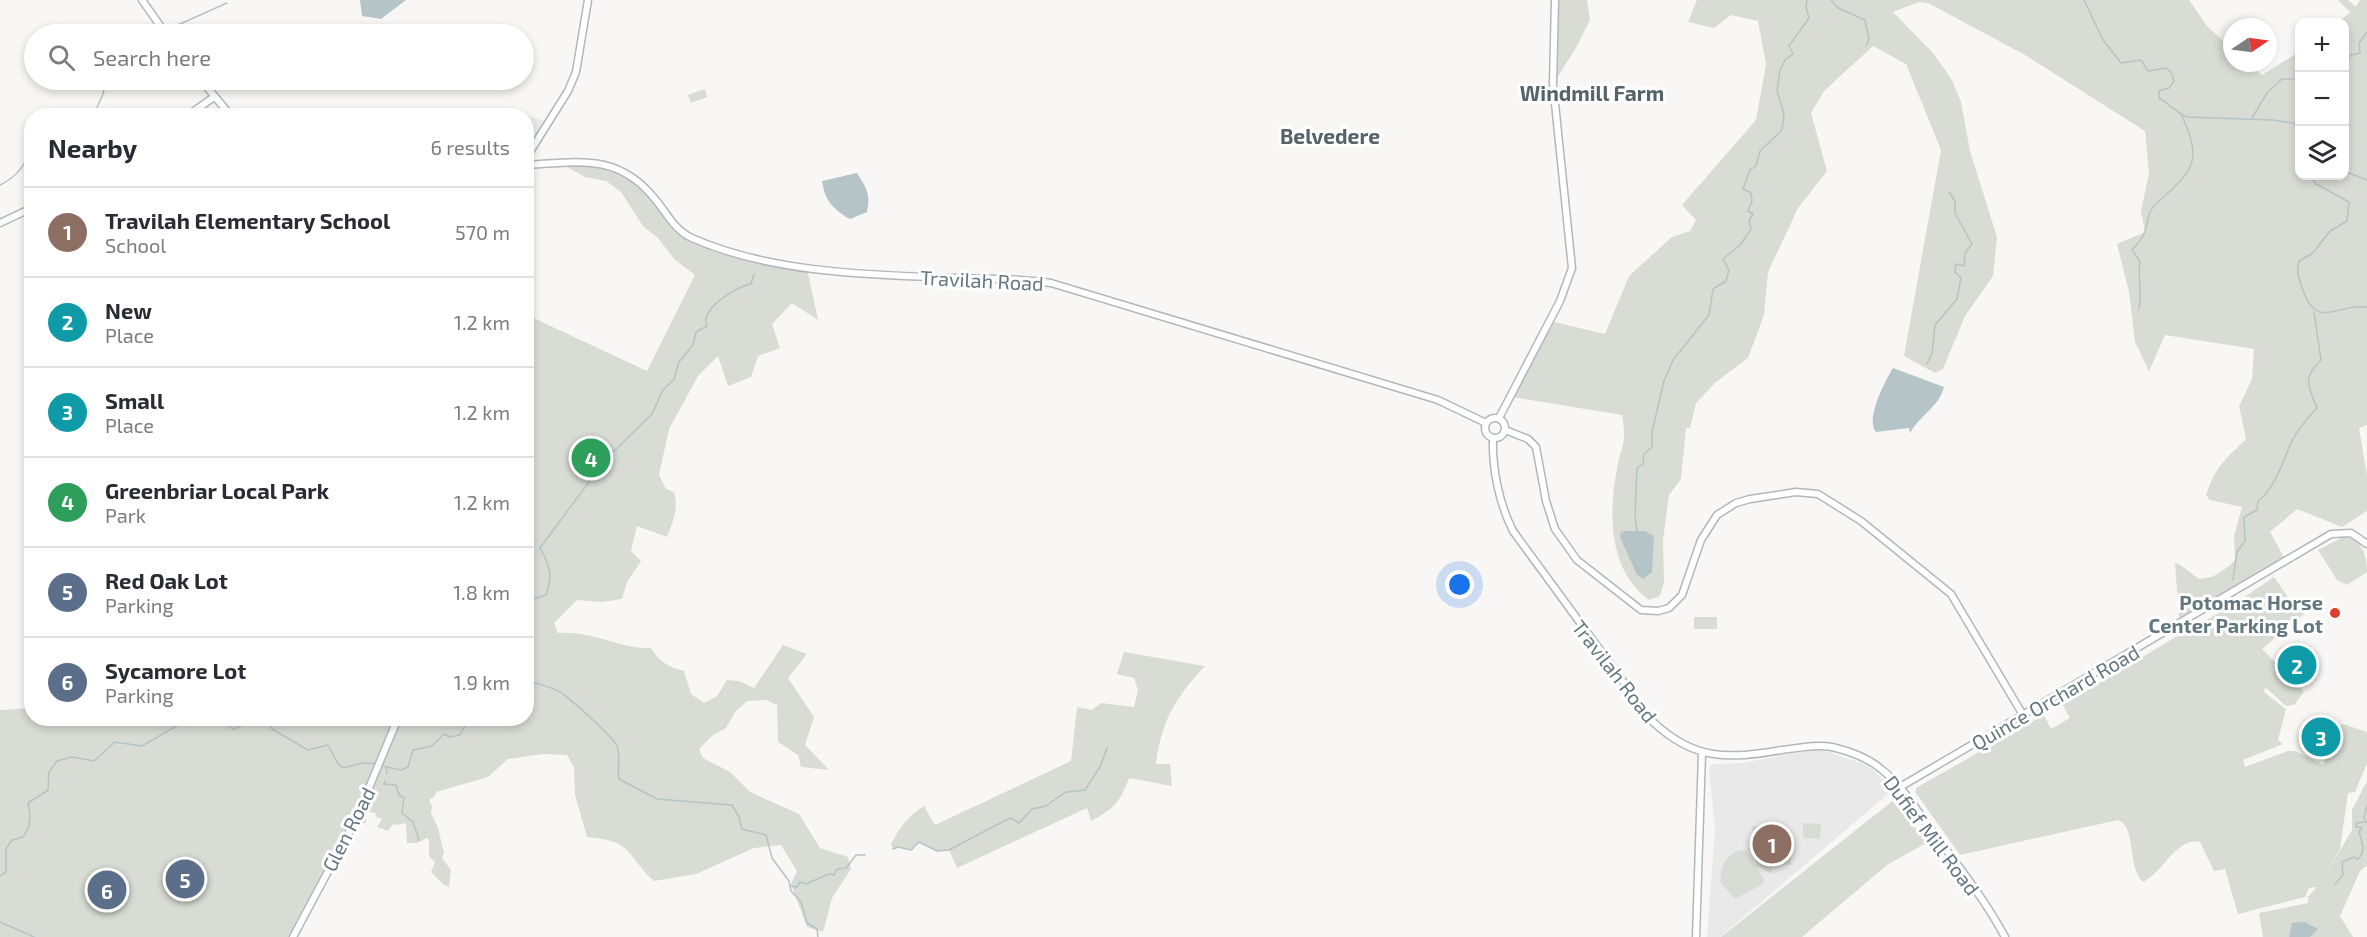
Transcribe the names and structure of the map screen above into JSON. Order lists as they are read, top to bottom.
{
  "streets": {
    "main road": [
      "Travilah Road",
      "Quince Orchard Road",
      "Glen Road",
      "Dufief Mill Road"
    ]
  },
  "crossings": [
    ["Travilah Road", "Dufief Mill Road"],
    ["Quince Orchard Road", "Dufief Mill Road"]
  ],
  "districts": ["Windmill Farm", "Belvedere"],
  "places": ["Potomac Horse Center Parking Lot"],
  "north": "right",
  "page": {
    "map_buttons": ["+", "−"],
    "search": "Search here",
    "heading": ["Nearby", "6 results"],
    "list": [
      {
        "mark": "1",
        "name": "Travilah Elementary School",
        "note": "School",
        "value": "570 m"
      },
      {
        "mark": "2",
        "name": "New",
        "note": "Place",
        "value": "1.2 km"
      },
      {
        "mark": "3",
        "name": "Small",
        "note": "Place",
        "value": "1.2 km"
      },
      {
        "mark": "4",
        "name": "Greenbriar Local Park",
        "note": "Park",
        "value": "1.2 km"
      },
      {
        "mark": "5",
        "name": "Red Oak Lot",
        "note": "Parking",
        "value": "1.8 km"
      },
      {
        "mark": "6",
        "name": "Sycamore Lot",
        "note": "Parking",
        "value": "1.9 km"
      }
    ],
    "pins": [
      "4",
      "2",
      "3",
      "1",
      "5",
      "6"
    ]
  }
}
